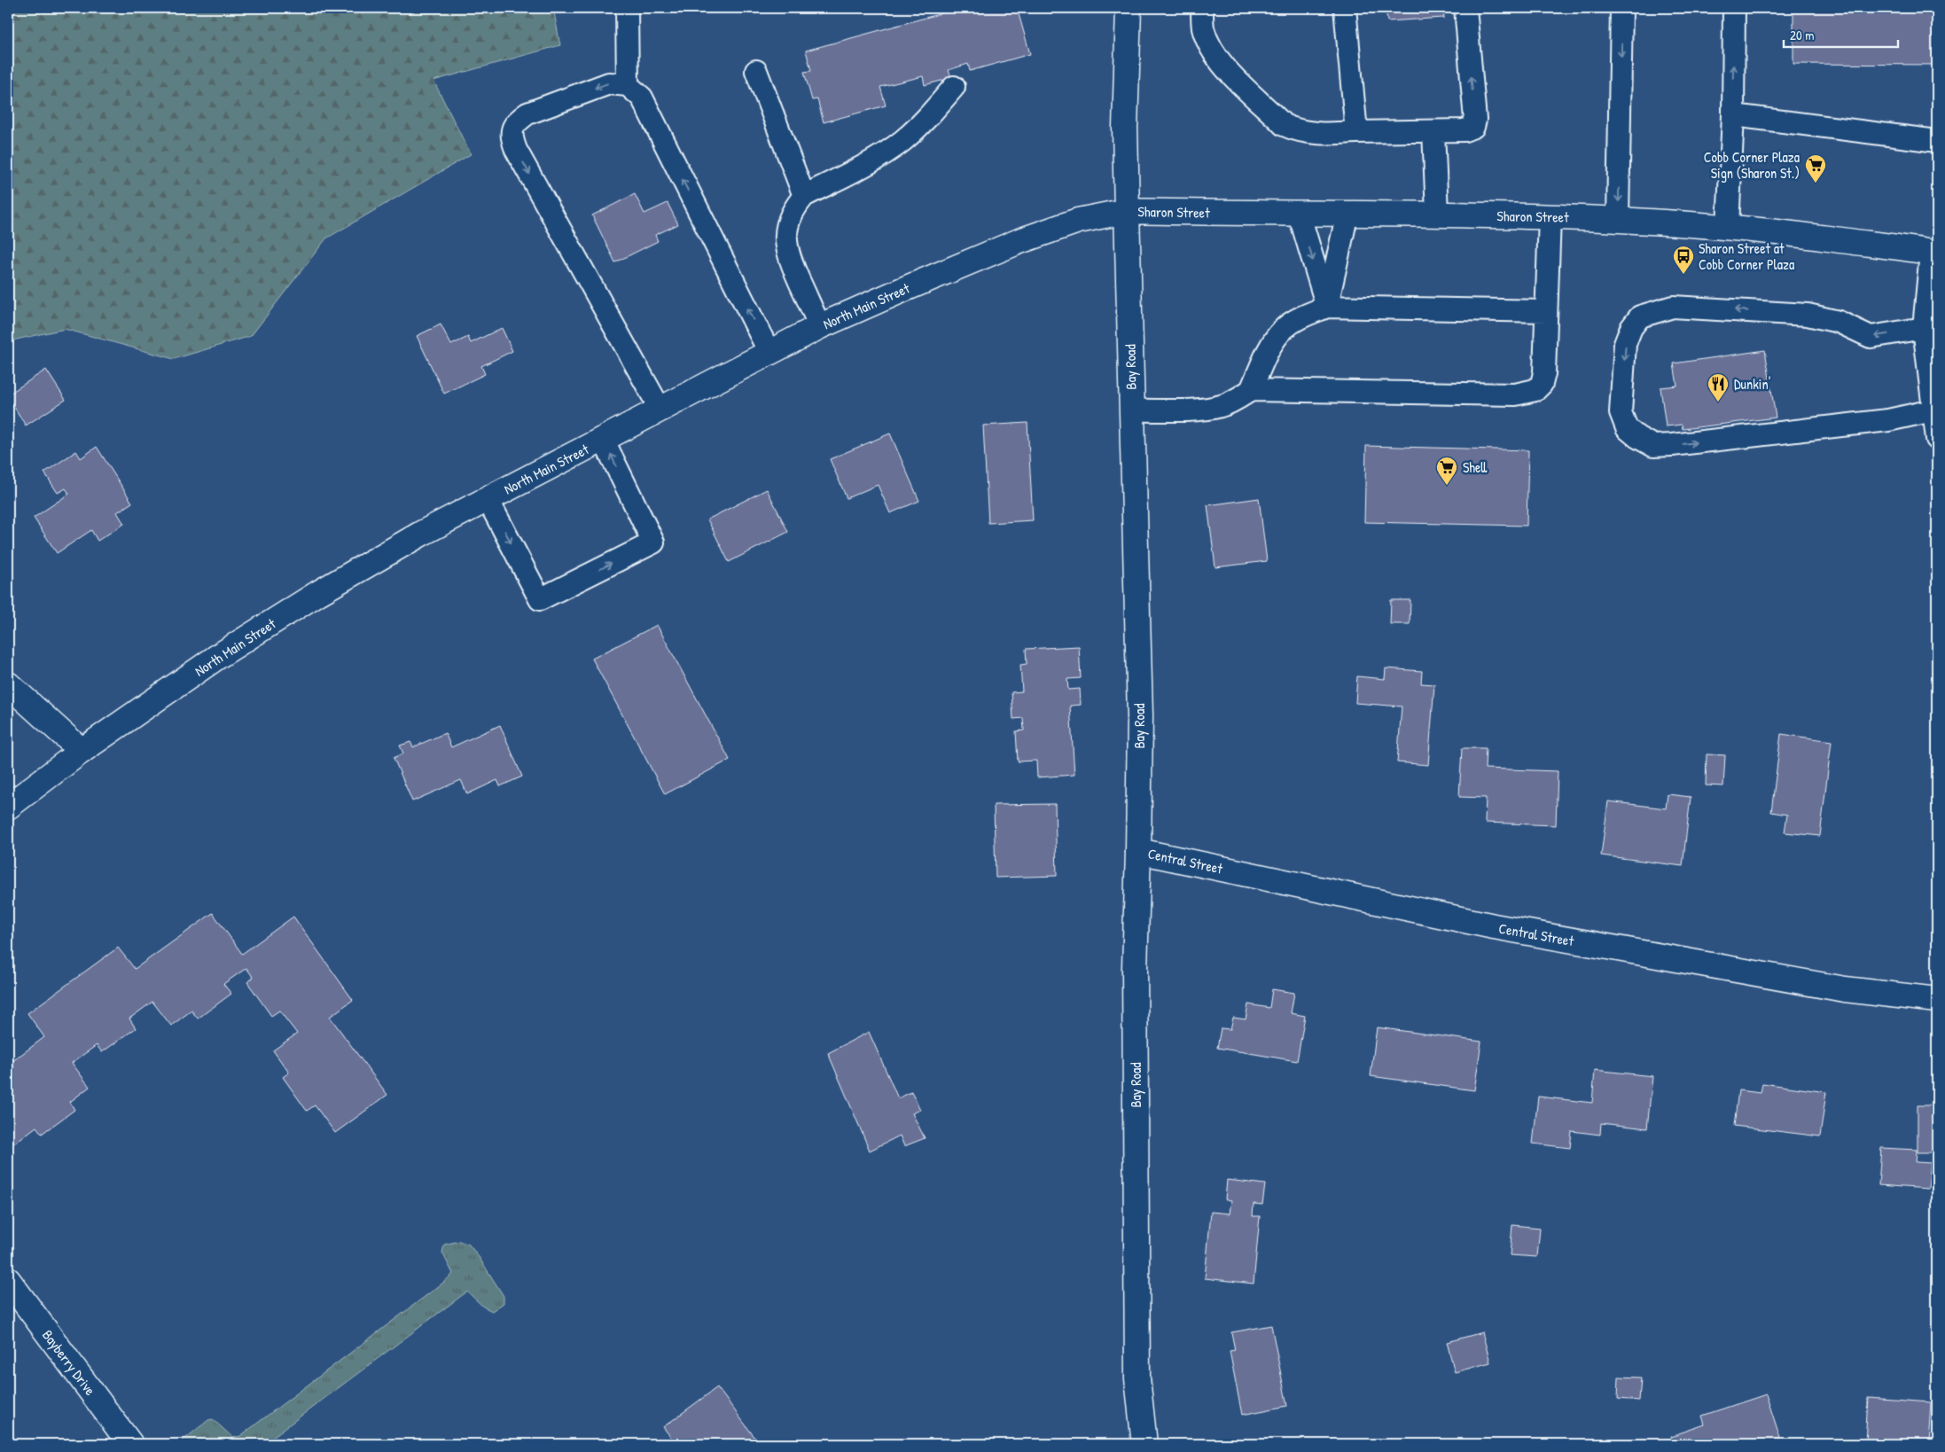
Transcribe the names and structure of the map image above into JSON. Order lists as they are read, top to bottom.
{
  "streets": {
    "main road": [
      "Sharon Street",
      "North Main Street",
      "Bay Road",
      "Central Street",
      "Bayberry Drive"
    ]
  },
  "crossings": [
    ["Sharon Street", "North Main Street"],
    ["Sharon Street", "Bay Road"],
    ["North Main Street", "Bay Road"],
    ["Bay Road", "Central Street"]
  ],
  "places": {
    "supermarket": ["Cobb Corner Plaza Sign (Sharon St.)", "Shell"],
    "bus stop": ["Sharon Street at Cobb Corner Plaza"],
    "restaurant": ["Dunkin'"]
  },
  "scale_bar": "20 m"
}
